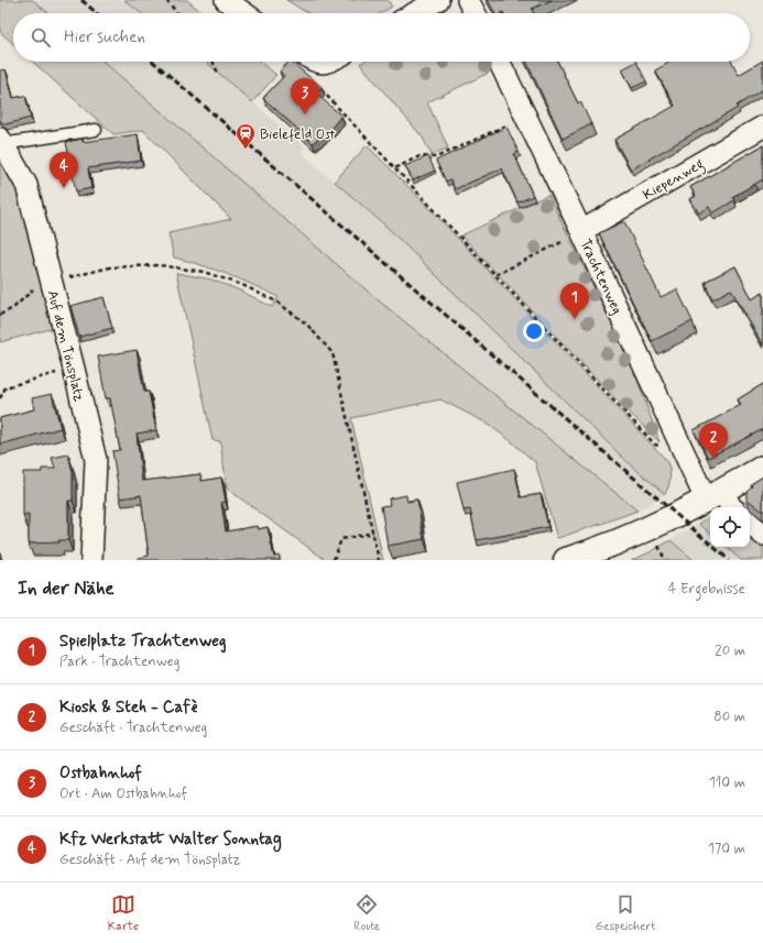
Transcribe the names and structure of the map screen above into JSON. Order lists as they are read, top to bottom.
{
  "streets": {
    "street": ["Kiepenweg", "Trachtenweg", "Auf dem Tönsplatz"]
  },
  "crossings": [
    ["Kiepenweg", "Trachtenweg"]
  ],
  "places": {
    "station": ["Bielefeld Ost"]
  },
  "page": {
    "search": "Hier suchen",
    "pins": [
      "3",
      "4",
      "1",
      "2"
    ],
    "heading": ["In der Nähe", "4 Ergebnisse"],
    "list": [
      {
        "mark": "1",
        "name": "Spielplatz Trachtenweg",
        "note": "Park · Trachtenweg",
        "value": "20 m"
      },
      {
        "mark": "2",
        "name": "Kiosk & Steh - Cafè",
        "note": "Geschäft · Trachtenweg",
        "value": "80 m"
      },
      {
        "mark": "3",
        "name": "Ostbahnhof",
        "note": "Ort · Am Ostbahnhof",
        "value": "110 m"
      },
      {
        "mark": "4",
        "name": "Kfz Werkstatt Walter Sonntag",
        "note": "Geschäft · Auf dem Tönsplatz",
        "value": "170 m"
      }
    ],
    "nav": ["Karte", "Route", "Gespeichert"]
  }
}
